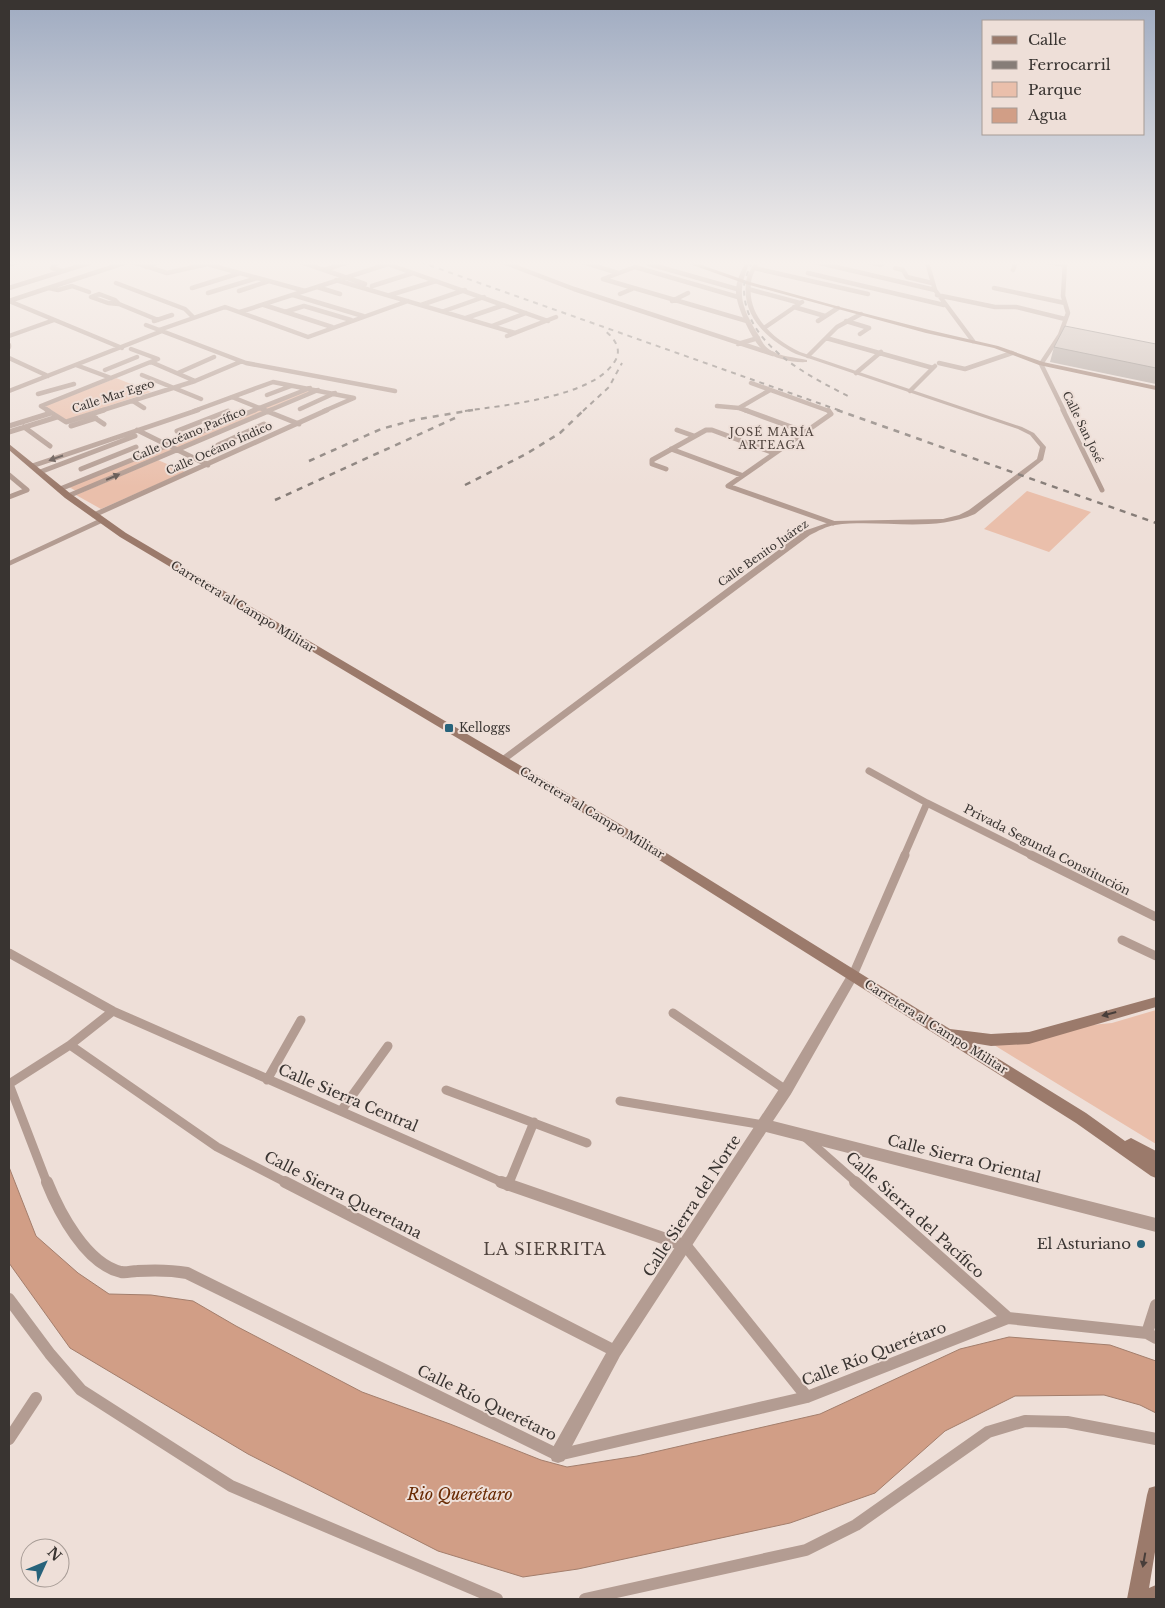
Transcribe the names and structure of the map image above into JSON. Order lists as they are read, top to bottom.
{
  "streets": {
    "main road": ["Carretera al Campo Militar"],
    "street": [
      "Calle Mar Egeo",
      "Calle San José",
      "Calle Océano Pacífico",
      "Calle Océano Índico",
      "Calle Benito Juárez",
      "Privada Segunda Constitución",
      "Calle Sierra Central",
      "Calle Sierra Oriental",
      "Calle Sierra Queretana",
      "Calle Sierra del Norte",
      "Calle Sierra del Pacífico",
      "Calle Río Querétaro"
    ]
  },
  "crossings": [
    ["Calle Océano Pacífico", "Carretera al Campo Militar"],
    ["Calle Océano Índico", "Carretera al Campo Militar"],
    ["Calle Benito Juárez", "Carretera al Campo Militar"],
    ["Carretera al Campo Militar", "Calle Sierra del Norte"],
    ["Calle Sierra Central", "Calle Sierra del Norte"],
    ["Calle Sierra Central", "Calle Río Querétaro"],
    ["Calle Sierra Oriental", "Calle Sierra del Norte"],
    ["Calle Sierra Oriental", "Calle Sierra del Pacífico"],
    ["Calle Sierra Queretana", "Calle Sierra del Norte"],
    ["Calle Sierra Queretana", "Calle Río Querétaro"],
    ["Calle Sierra del Norte", "Calle Río Querétaro"],
    ["Calle Sierra del Pacífico", "Calle Río Querétaro"]
  ],
  "districts": ["JOSÉ MARÍA ARTEAGA", "LA SIERRITA"],
  "water": ["Rio Querétaro"],
  "places": {
    "transit": ["Kelloggs"],
    "other": ["El Asturiano"]
  },
  "legend": [
    "Calle",
    "Ferrocarril",
    "Parque",
    "Agua"
  ],
  "north": "top right"
}
